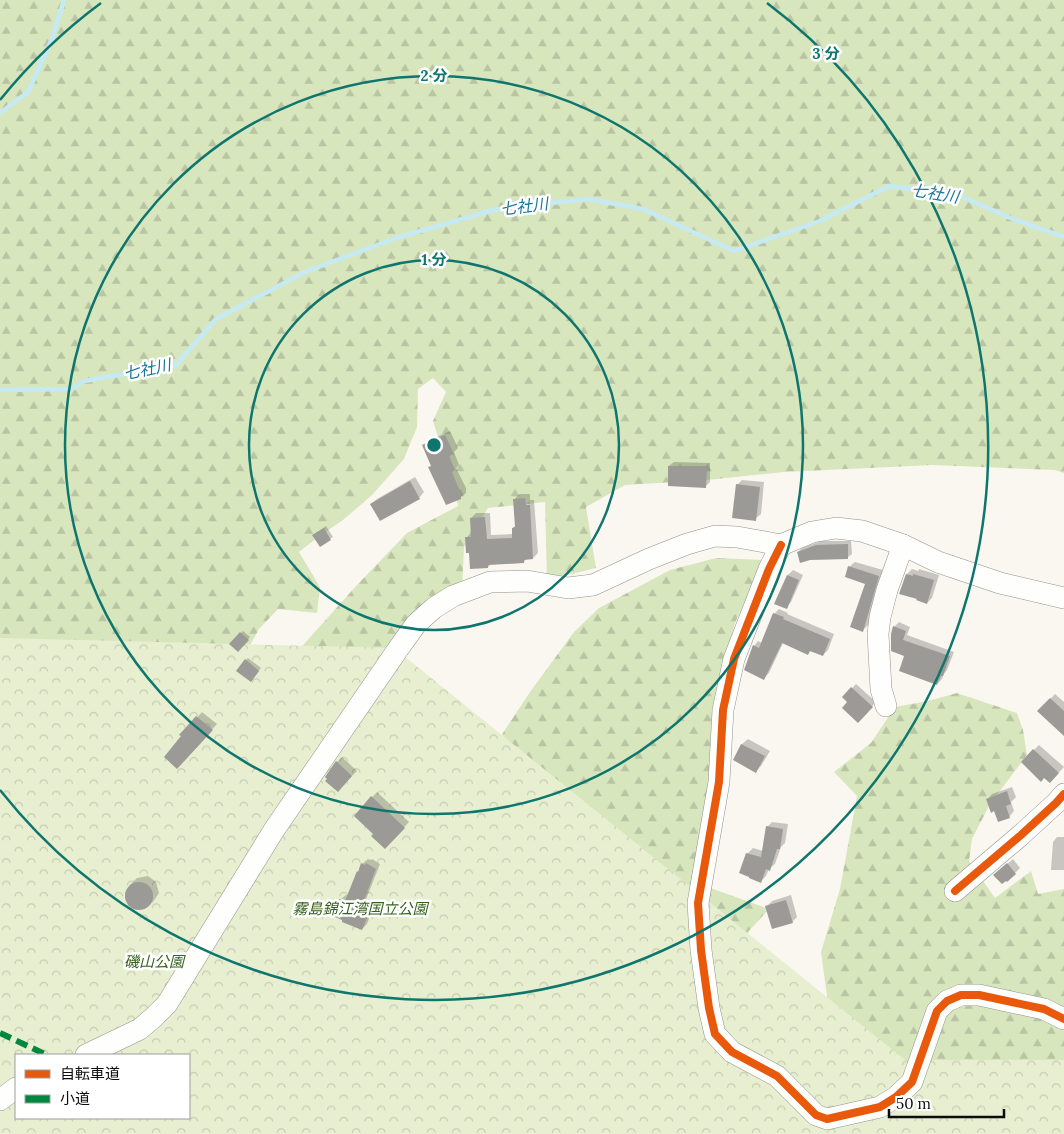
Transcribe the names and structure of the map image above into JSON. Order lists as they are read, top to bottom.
{
  "water": ["七社川"],
  "parks": ["霧島錦江湾国立公園", "磯山公園"],
  "legend": ["自転車道", "小道"],
  "scale_bar": "50 m",
  "rings": ["3 分", "2 分", "1 分"]
}
